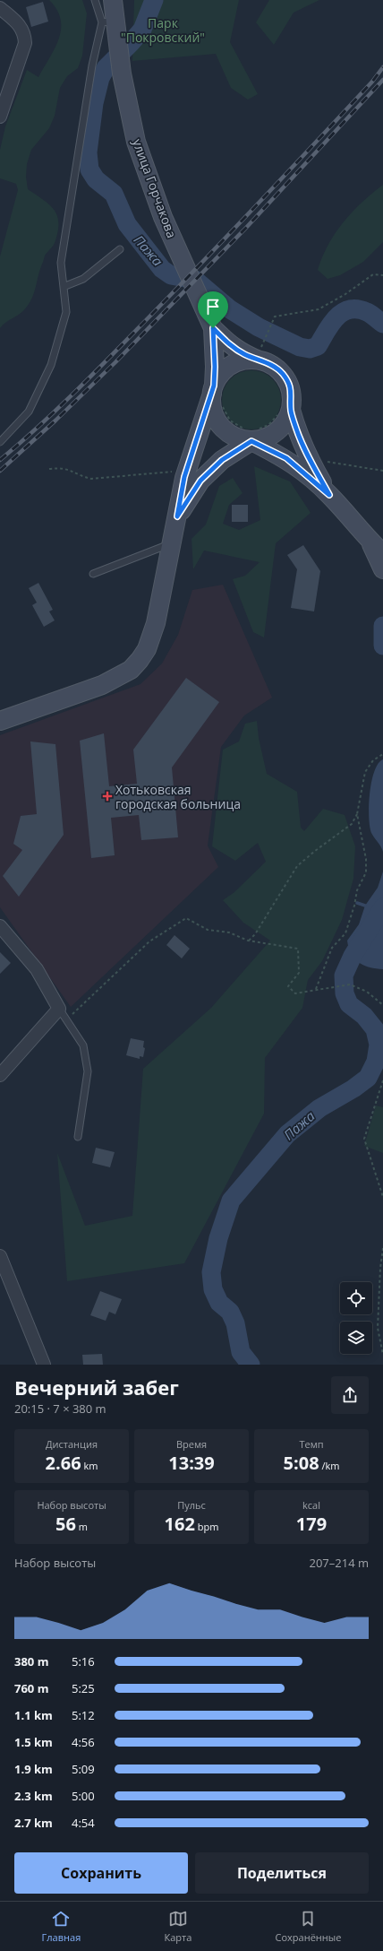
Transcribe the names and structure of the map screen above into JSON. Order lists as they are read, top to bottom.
{
  "streets": {
    "main road": ["улица Горчакова"]
  },
  "water": ["Пажа"],
  "parks": ["Парк \"Покровский\""],
  "places": {
    "health": ["Хотьковская городская больница"]
  },
  "page": {
    "heading": ["Вечерний забег", "20:15 · 7 × 380 m"],
    "stats": [
      ["Дистанция", "2.66 km"],
      ["Время", "13:39"],
      ["Темп", "5:08 /km"],
      ["Набор высоты", "56 m"],
      ["Пульс", "162 bpm"],
      ["kcal", "179"]
    ],
    "chart": ["Набор высоты", "207–214 m"],
    "list": [
      {
        "name": "380 m",
        "note": "5:16"
      },
      {
        "name": "760 m",
        "note": "5:25"
      },
      {
        "name": "1.1 km",
        "note": "5:12"
      },
      {
        "name": "1.5 km",
        "note": "4:56"
      },
      {
        "name": "1.9 km",
        "note": "5:09"
      },
      {
        "name": "2.3 km",
        "note": "5:00"
      },
      {
        "name": "2.7 km",
        "note": "4:54"
      }
    ],
    "buttons": ["Сохранить", "Поделиться"],
    "tabs": ["Главная", "Карта", "Сохранённые"]
  }
}
